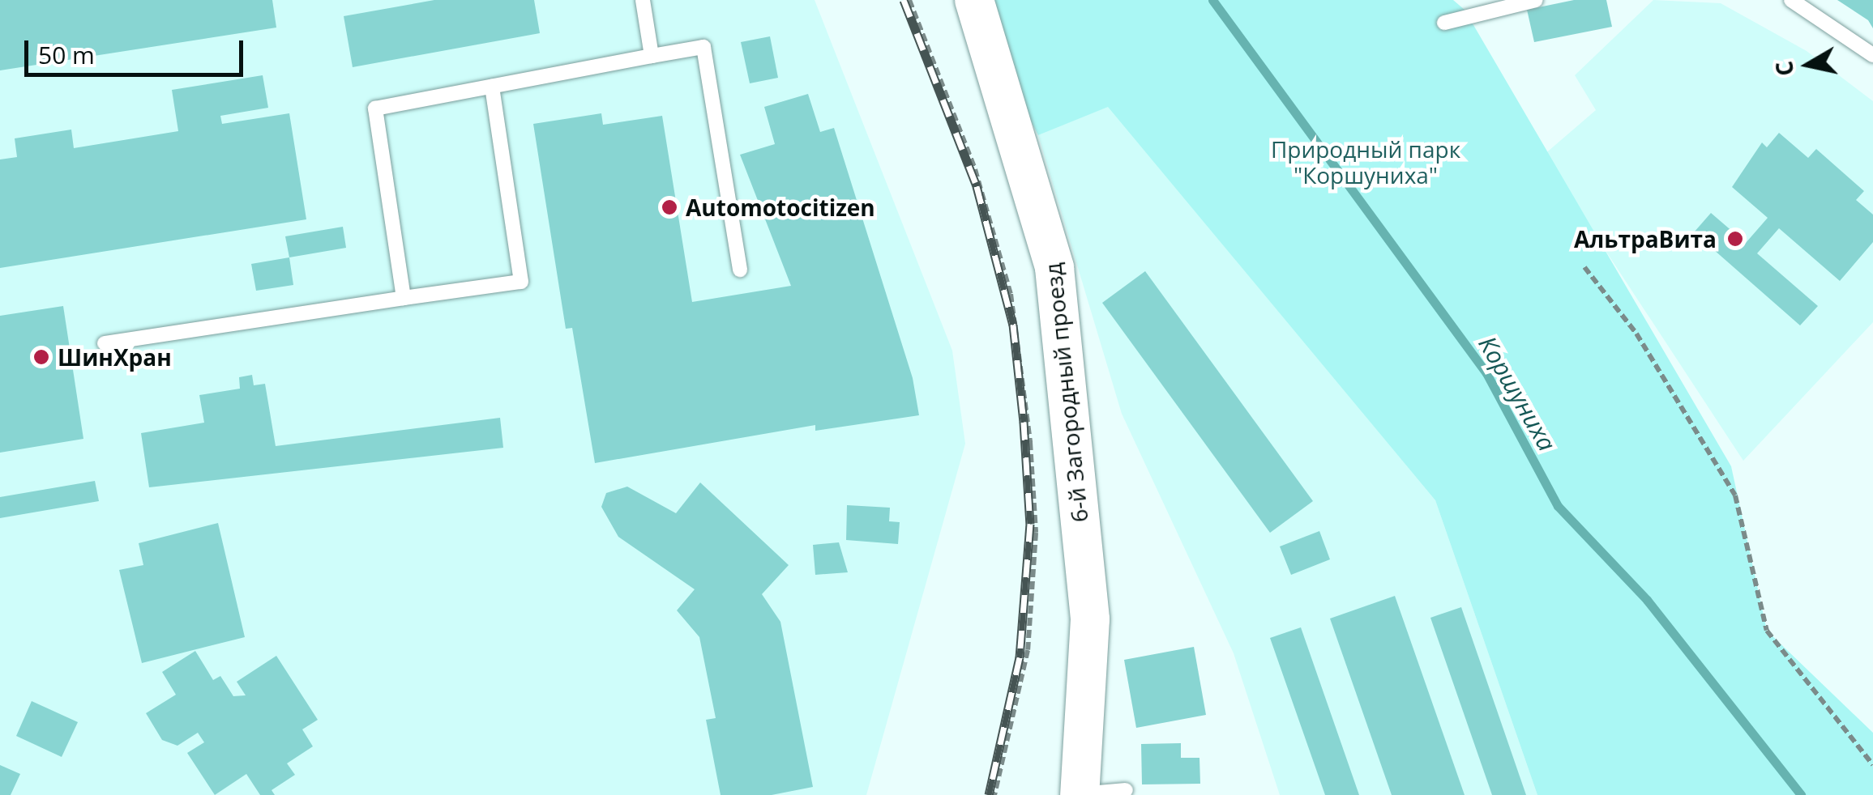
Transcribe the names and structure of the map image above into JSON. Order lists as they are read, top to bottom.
{
  "streets": {
    "street": ["6-й Загородный проезд"]
  },
  "water": ["Коршуниха"],
  "parks": ["Природный парк \"Коршуниха\""],
  "places": ["Automotocitizen", "АльтраВита", "ШинХран"],
  "scale_bar": "50 m",
  "north": "left"
}
